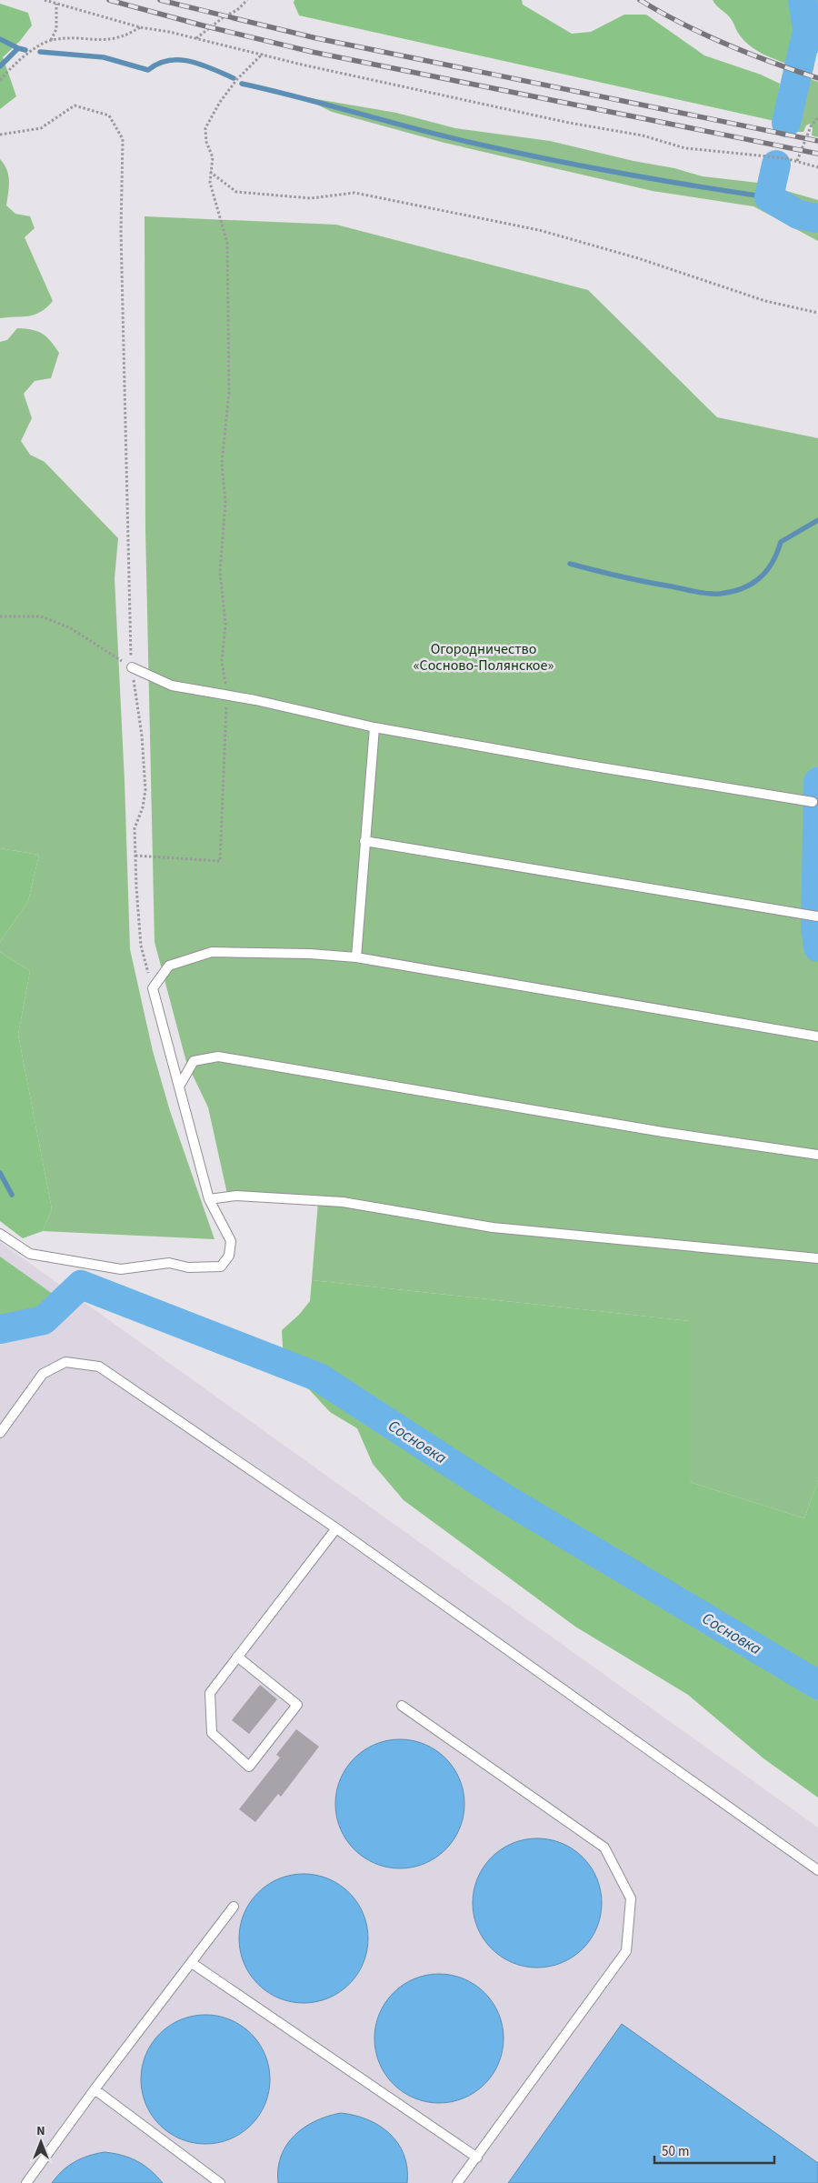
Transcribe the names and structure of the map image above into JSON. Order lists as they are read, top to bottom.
{
  "water": ["Сосновка"],
  "parks": ["Огородничество «Сосново-Полянское»"],
  "scale_bar": "50 m",
  "north": "top"
}
